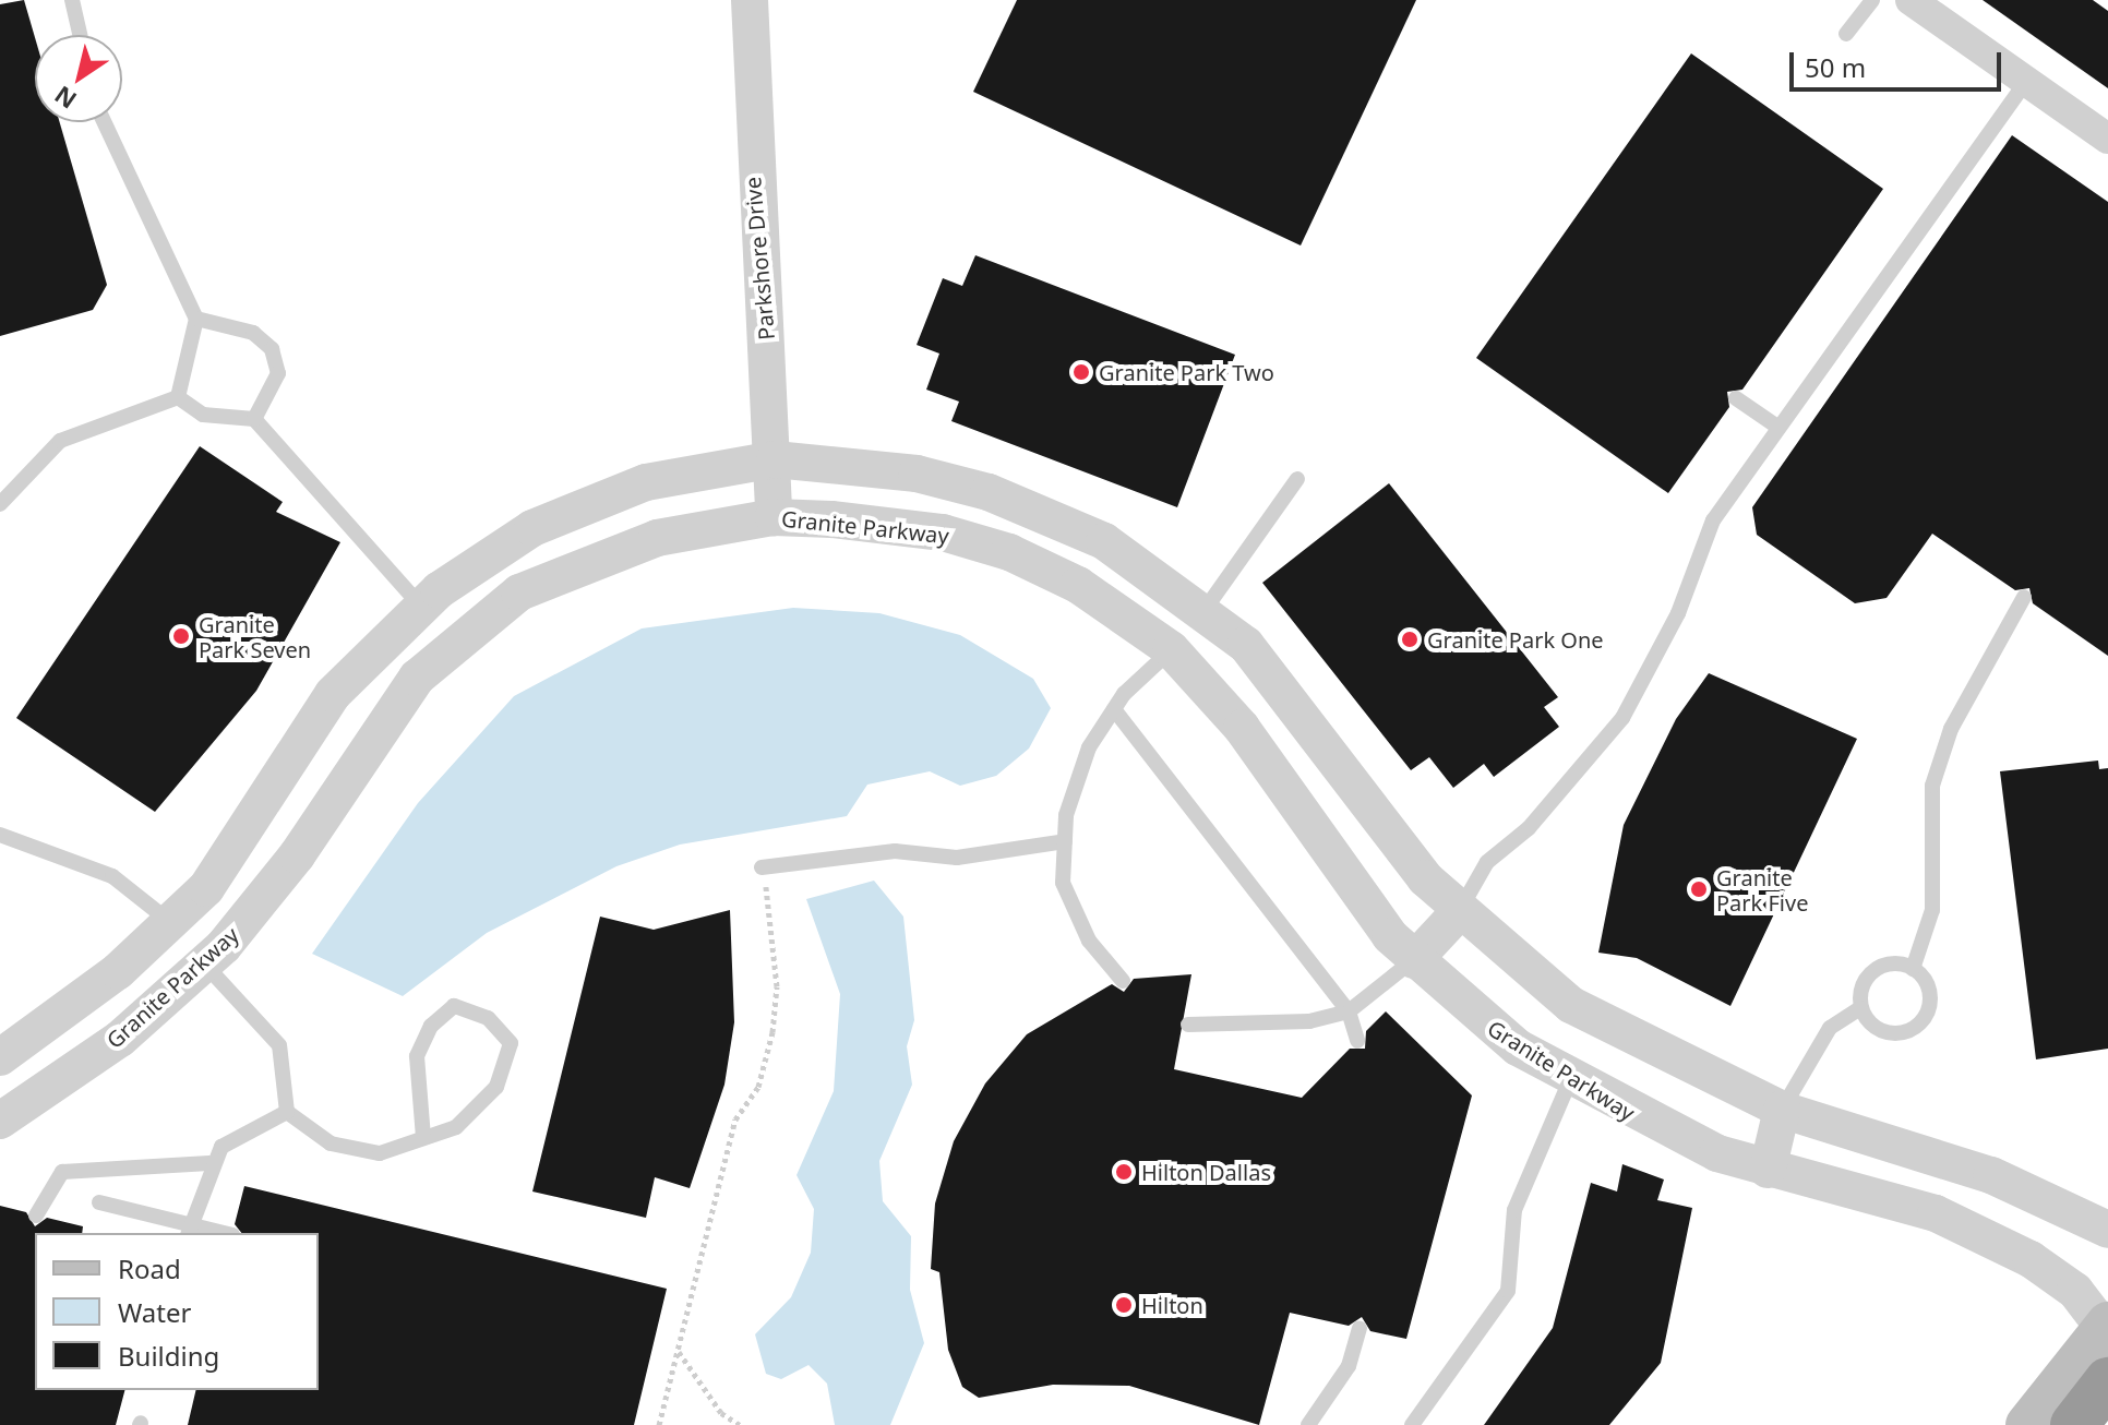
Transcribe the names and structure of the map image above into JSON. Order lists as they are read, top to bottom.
{
  "streets": {
    "street": ["Parkshore Drive", "Granite Parkway"]
  },
  "crossings": [
    ["Parkshore Drive", "Granite Parkway"]
  ],
  "places": [
    "Granite Park Two",
    "Granite Park Seven",
    "Granite Park One",
    "Granite Park Five",
    "Hilton Dallas",
    "Hilton"
  ],
  "legend": ["Road", "Water", "Building"],
  "scale_bar": "50 m",
  "north": "bottom left"
}
